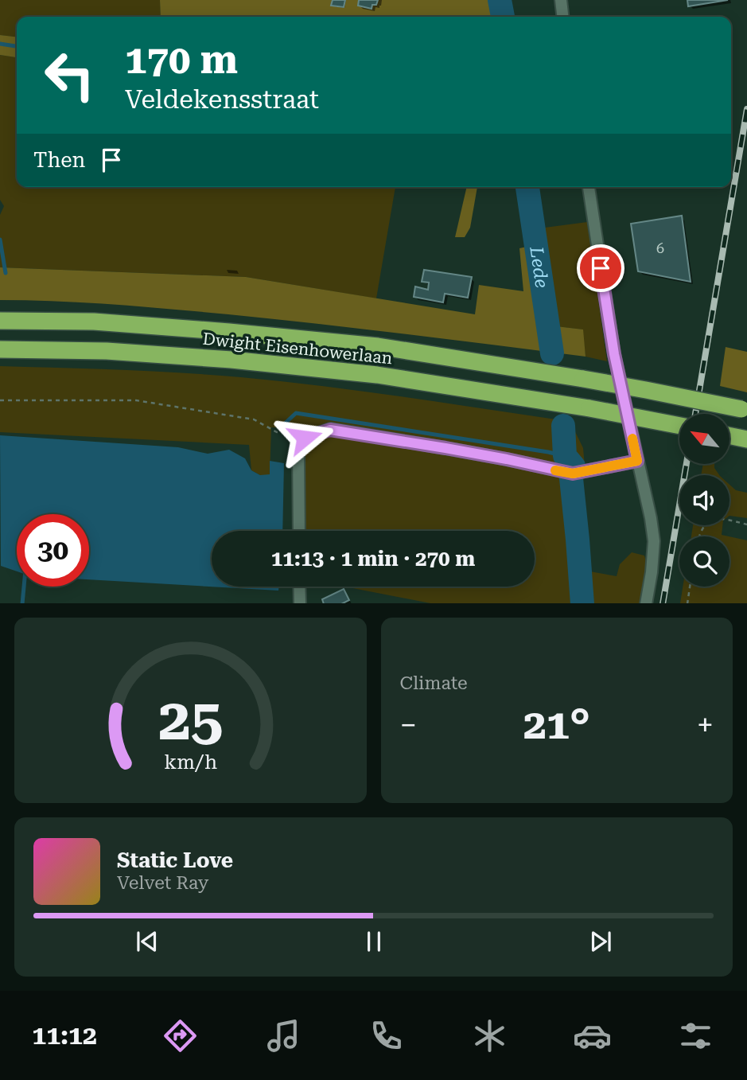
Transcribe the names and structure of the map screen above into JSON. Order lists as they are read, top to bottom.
{
  "streets": {
    "highway": ["Dwight Eisenhowerlaan"]
  },
  "water": ["Lede"],
  "house_numbers": ["6"],
  "north": "top left",
  "page": {
    "turn": ["170 m", "Veldekensstraat"],
    "then": "Then",
    "limit": "30",
    "trip": "11:13 · 1 min · 270 m",
    "tile": "Climate",
    "heat": ["−", "21°", "+"],
    "song": ["Static Love", "Velvet Ray"],
    "tabs": "11:12",
    "gauge": ["25", "km/h"]
  }
}
